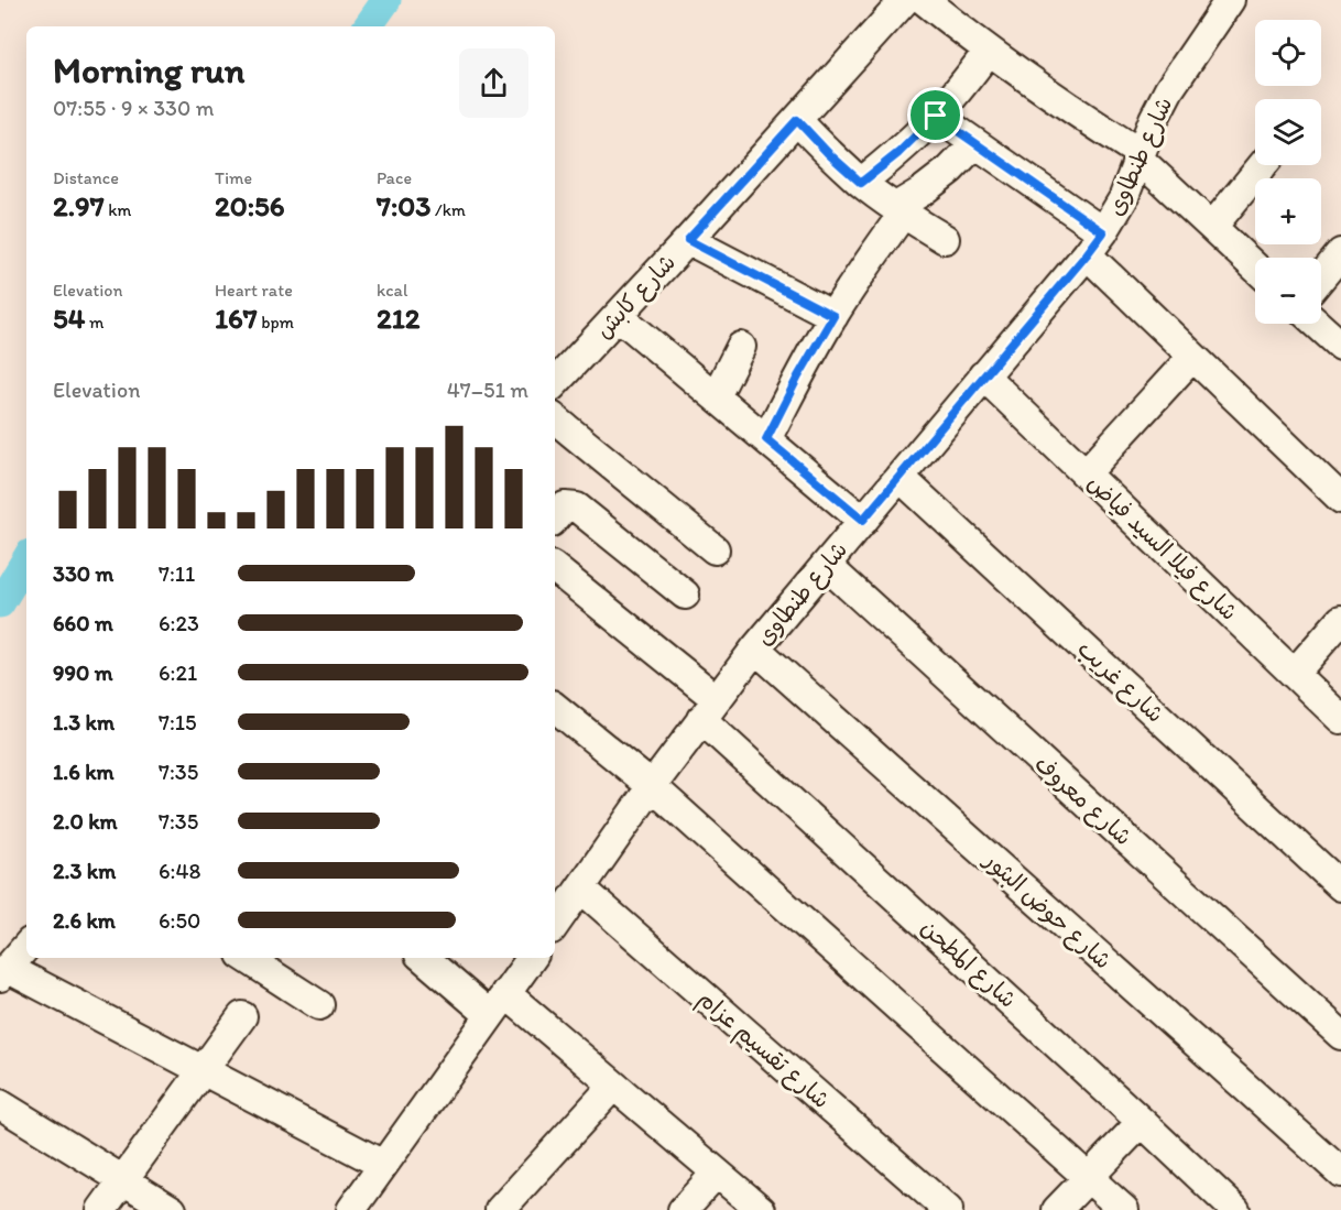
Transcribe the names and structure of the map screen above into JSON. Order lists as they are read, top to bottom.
{
  "streets": {
    "street": [
      "شارع طنطاوى",
      "شارع كابش",
      "شارع فيلا السيد فياض",
      "شارع غريب",
      "شارع معروف",
      "شارع حوض البثور",
      "شارع المطحن",
      "شارع تقسيم عزام"
    ]
  },
  "crossings": [
    ["شارع طنطاوى", "شارع فيلا السيد فياض"],
    ["شارع طنطاوى", "شارع غريب"],
    ["شارع طنطاوى", "شارع معروف"],
    ["شارع طنطاوى", "شارع حوض البثور"],
    ["شارع طنطاوى", "شارع المطحن"],
    ["شارع طنطاوى", "شارع تقسيم عزام"]
  ],
  "page": {
    "map_buttons": ["+", "−"],
    "heading": ["Morning run", "07:55 · 9 × 330 m"],
    "stats": [
      ["Distance", "2.97 km"],
      ["Time", "20:56"],
      ["Pace", "7:03 /km"],
      ["Elevation", "54 m"],
      ["Heart rate", "167 bpm"],
      ["kcal", "212"]
    ],
    "chart": ["Elevation", "47–51 m"],
    "list": [
      {
        "name": "330 m",
        "note": "7:11"
      },
      {
        "name": "660 m",
        "note": "6:23"
      },
      {
        "name": "990 m",
        "note": "6:21"
      },
      {
        "name": "1.3 km",
        "note": "7:15"
      },
      {
        "name": "1.6 km",
        "note": "7:35"
      },
      {
        "name": "2.0 km",
        "note": "7:35"
      },
      {
        "name": "2.3 km",
        "note": "6:48"
      },
      {
        "name": "2.6 km",
        "note": "6:50"
      }
    ]
  }
}
